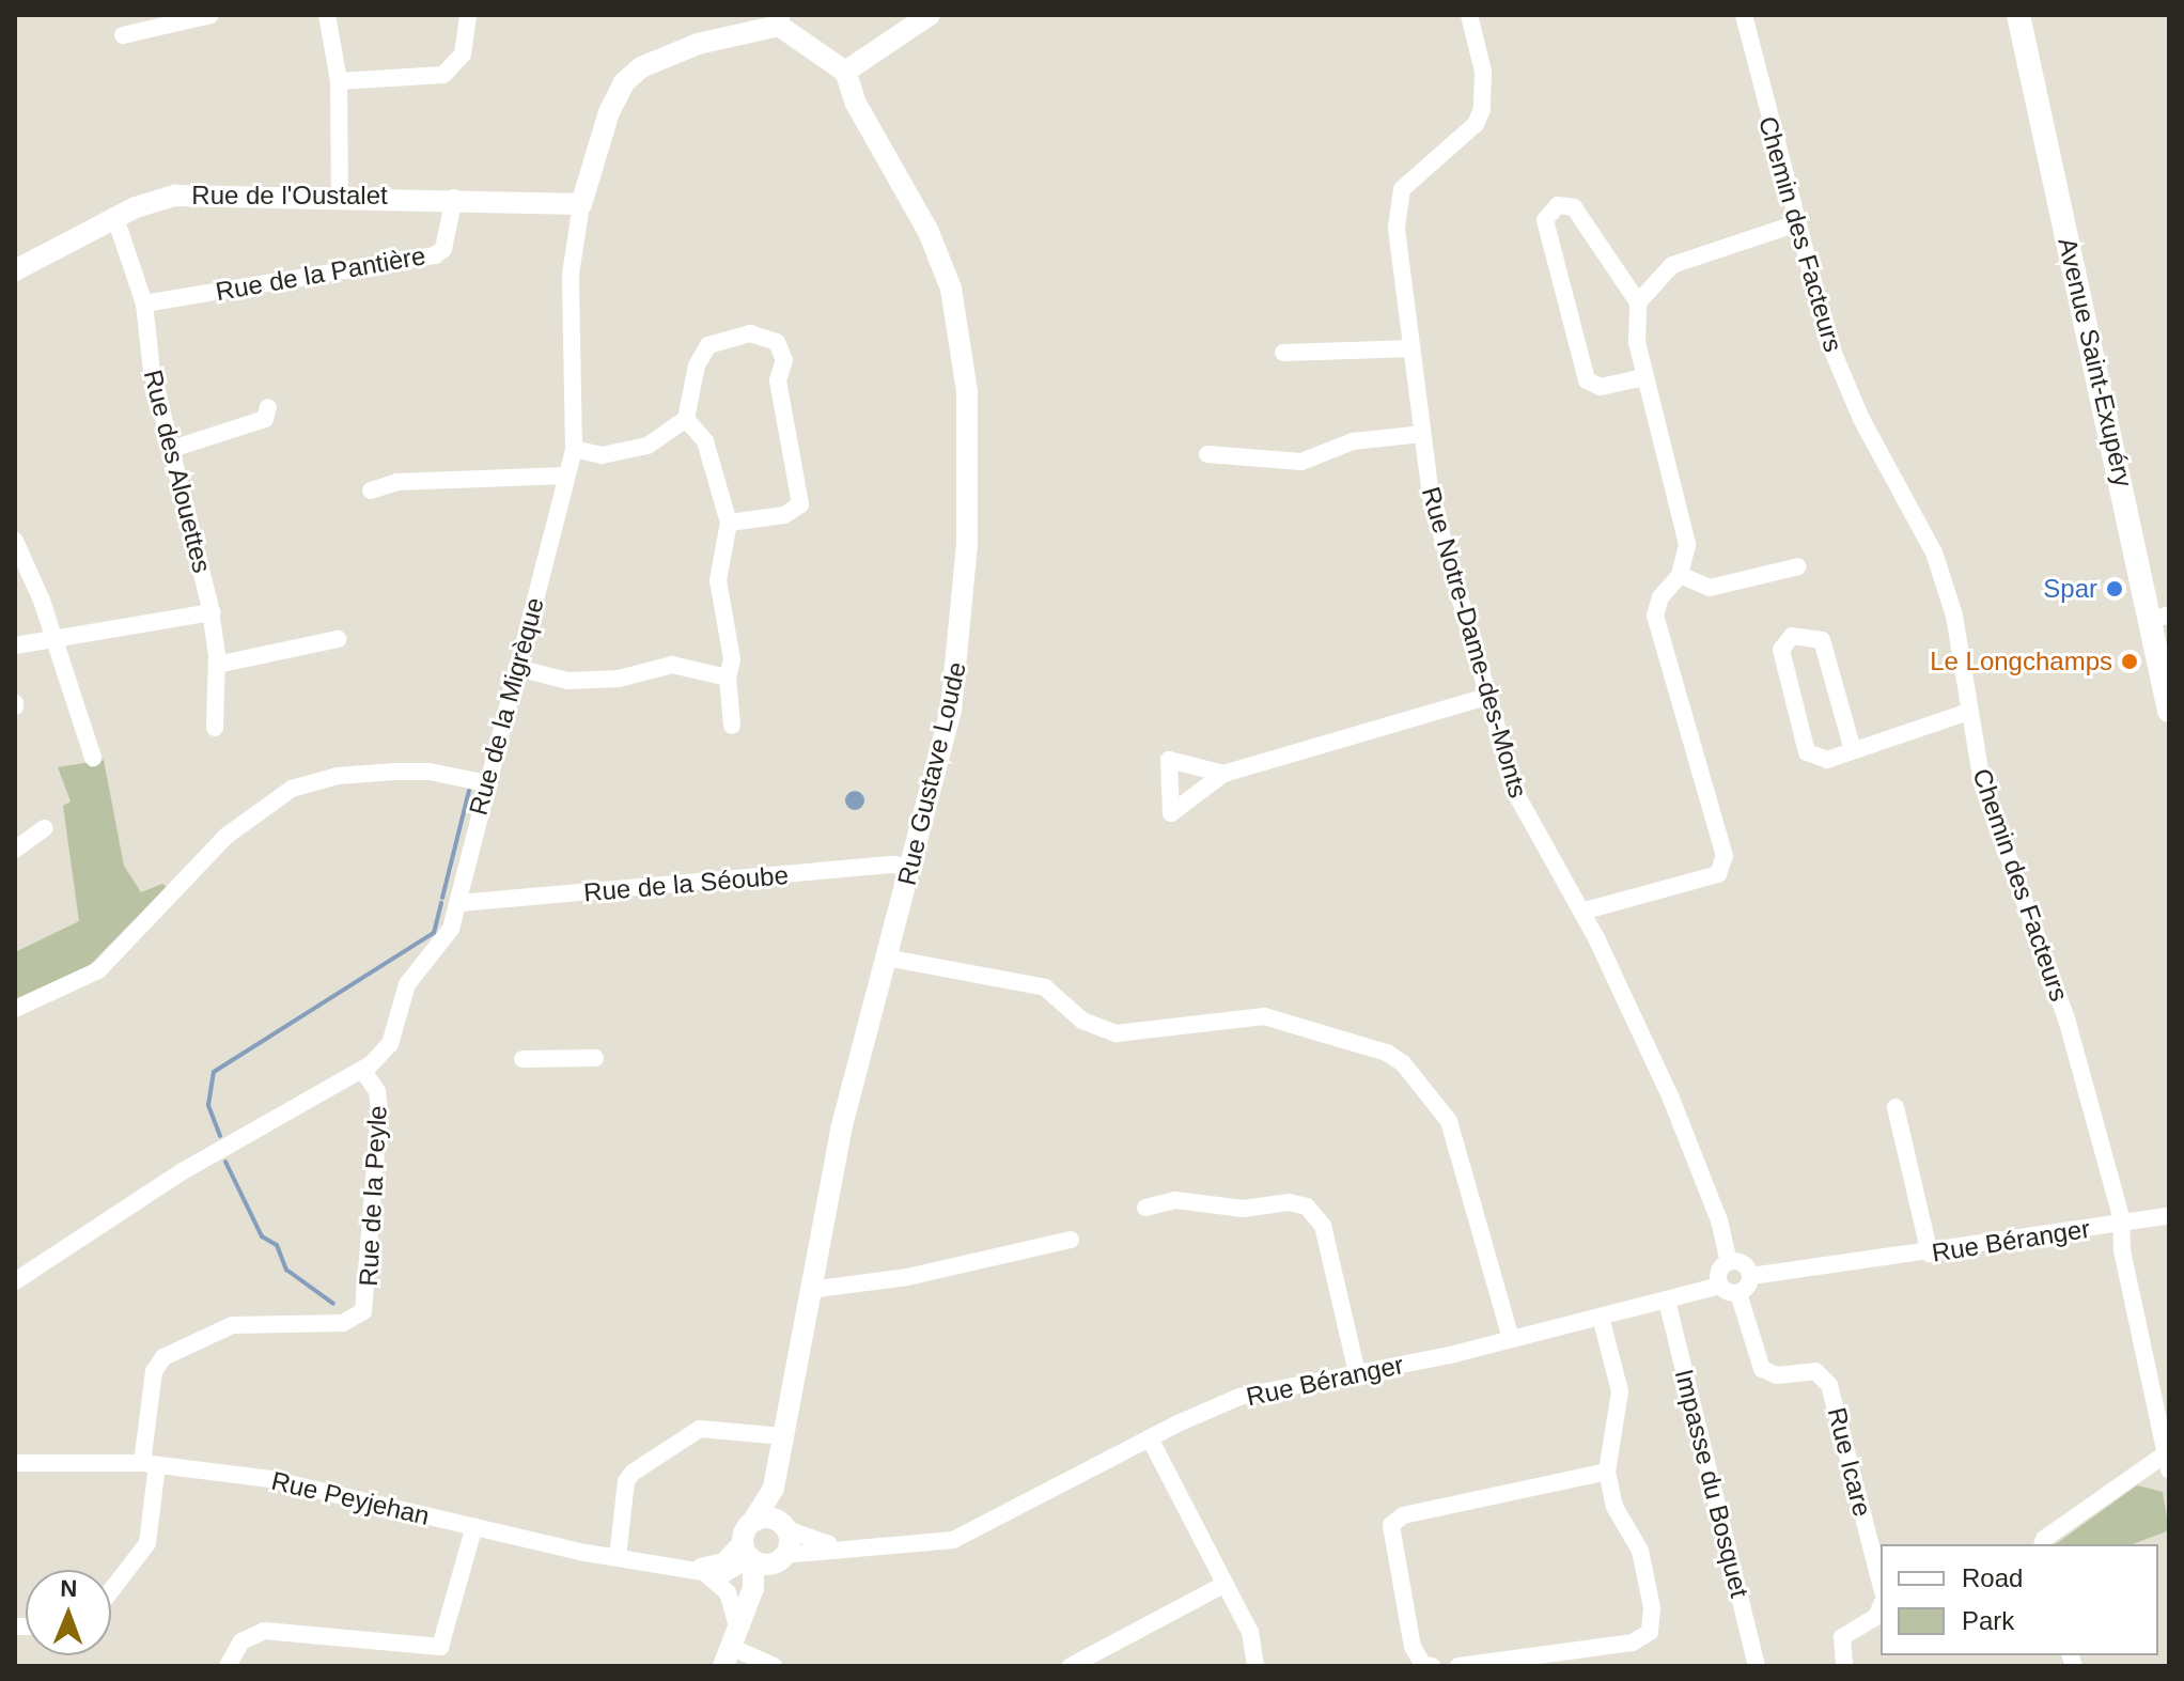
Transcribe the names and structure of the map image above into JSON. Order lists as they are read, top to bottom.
{
  "streets": {
    "main road": ["Avenue Saint-Exupéry"],
    "street": [
      "Rue de l'Oustalet",
      "Chemin des Facteurs",
      "Rue de la Pantière",
      "Rue des Alouettes",
      "Rue Notre-Dame-des-Monts",
      "Rue de la Migrèque",
      "Rue Gustave Loude",
      "Rue de la Séoube",
      "Rue de la Peyle",
      "Rue Béranger",
      "Rue Icare",
      "Impasse du Bosquet",
      "Rue Peyjehan"
    ]
  },
  "crossings": [
    ["Rue de l'Oustalet", "Rue de la Pantière"],
    ["Rue de l'Oustalet", "Rue des Alouettes"],
    ["Rue de l'Oustalet", "Rue de la Migrèque"],
    ["Chemin des Facteurs", "Rue Béranger"],
    ["Rue de la Pantière", "Rue des Alouettes"],
    ["Rue Notre-Dame-des-Monts", "Rue Béranger"],
    ["Rue Notre-Dame-des-Monts", "Rue Icare"],
    ["Rue de la Migrèque", "Rue de la Séoube"],
    ["Rue de la Migrèque", "Rue de la Peyle"],
    ["Rue Gustave Loude", "Rue de la Séoube"],
    ["Rue Gustave Loude", "Rue Béranger"],
    ["Rue Gustave Loude", "Rue Peyjehan"],
    ["Rue de la Peyle", "Rue Peyjehan"],
    ["Rue Béranger", "Rue Icare"],
    ["Rue Béranger", "Impasse du Bosquet"],
    ["Rue Béranger", "Rue Peyjehan"]
  ],
  "places": ["Spar", "Le Longchamps"],
  "legend": ["Road", "Park"],
  "north": "top"
}
